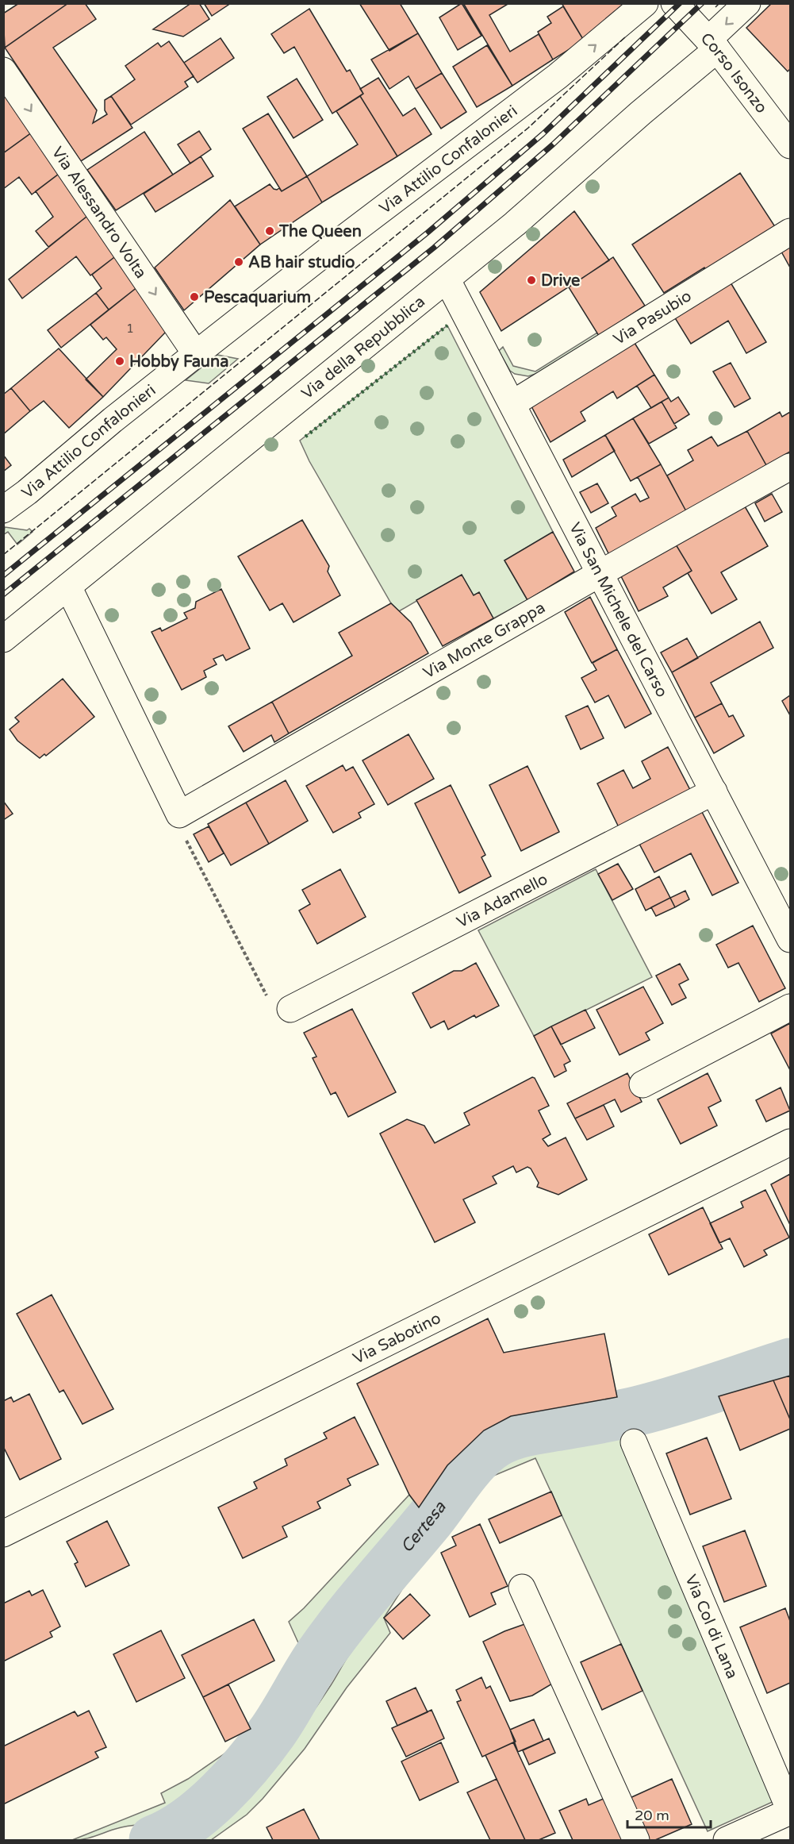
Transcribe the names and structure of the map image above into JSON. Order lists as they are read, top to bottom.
{
  "streets": {
    "street": [
      "Corso Isonzo",
      "Via Attilio Confalonieri",
      "Via Alessandro Volta",
      "Via Pasubio",
      "Via della Repubblica",
      "Via San Michele del Carso",
      "Via Monte Grappa",
      "Via Adamello",
      "Via Sabotino",
      "Via Col di Lana"
    ]
  },
  "crossings": [
    ["Corso Isonzo", "Via della Repubblica"],
    ["Via Attilio Confalonieri", "Via Alessandro Volta"],
    ["Via Pasubio", "Via San Michele del Carso"],
    ["Via della Repubblica", "Via San Michele del Carso"],
    ["Via San Michele del Carso", "Via Monte Grappa"],
    ["Via San Michele del Carso", "Via Adamello"]
  ],
  "one_way": ["Via Attilio Confalonieri", "Via Alessandro Volta"],
  "water": ["Certesa"],
  "places": [
    "The Queen",
    "AB hair studio",
    "Drive",
    "Pescaquarium",
    "Hobby Fauna"
  ],
  "house_numbers": ["1"],
  "scale_bar": "20 m"
}
